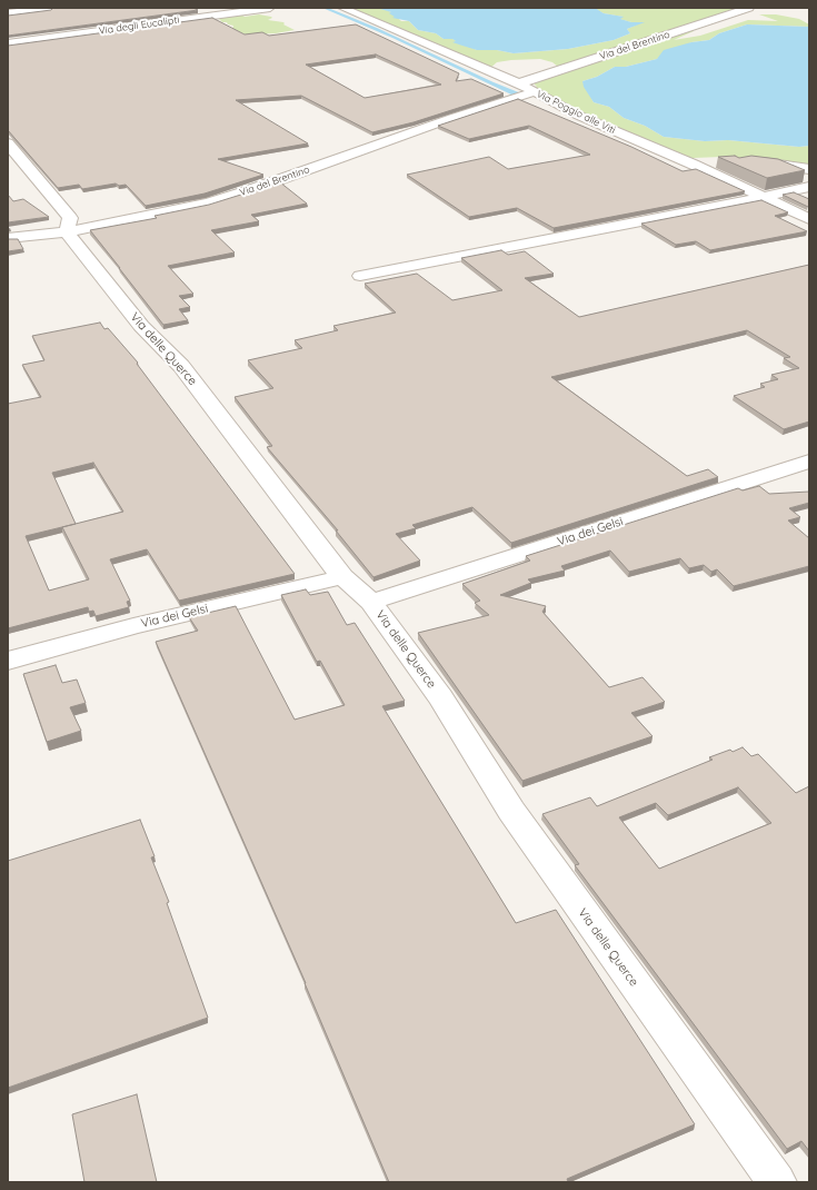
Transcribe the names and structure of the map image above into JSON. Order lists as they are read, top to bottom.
{
  "streets": {
    "street": [
      "Via degli Eucalipti",
      "Via del Brentino",
      "Via Poggio alle Viti",
      "Via delle Querce",
      "Via dei Gelsi"
    ]
  },
  "crossings": [
    ["Via del Brentino", "Via Poggio alle Viti"],
    ["Via del Brentino", "Via delle Querce"],
    ["Via delle Querce", "Via dei Gelsi"]
  ]
}
